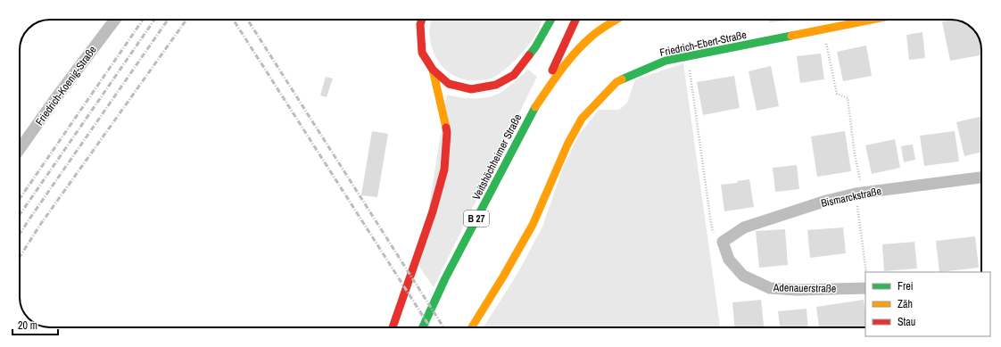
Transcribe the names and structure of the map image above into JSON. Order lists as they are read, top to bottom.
{
  "streets": {
    "main road": ["Friedrich-Ebert-Straße", "Veitshöchheimer Straße", "B 27"],
    "street": ["Friedrich-Koenig-Straße", "Bismarckstraße", "Adenauerstraße"]
  },
  "crossings": [
    ["Veitshöchheimer Straße", "B 27"],
    ["Bismarckstraße", "Adenauerstraße"]
  ],
  "legend": ["Frei", "Zäh", "Stau"],
  "scale_bar": "20 m"
}
